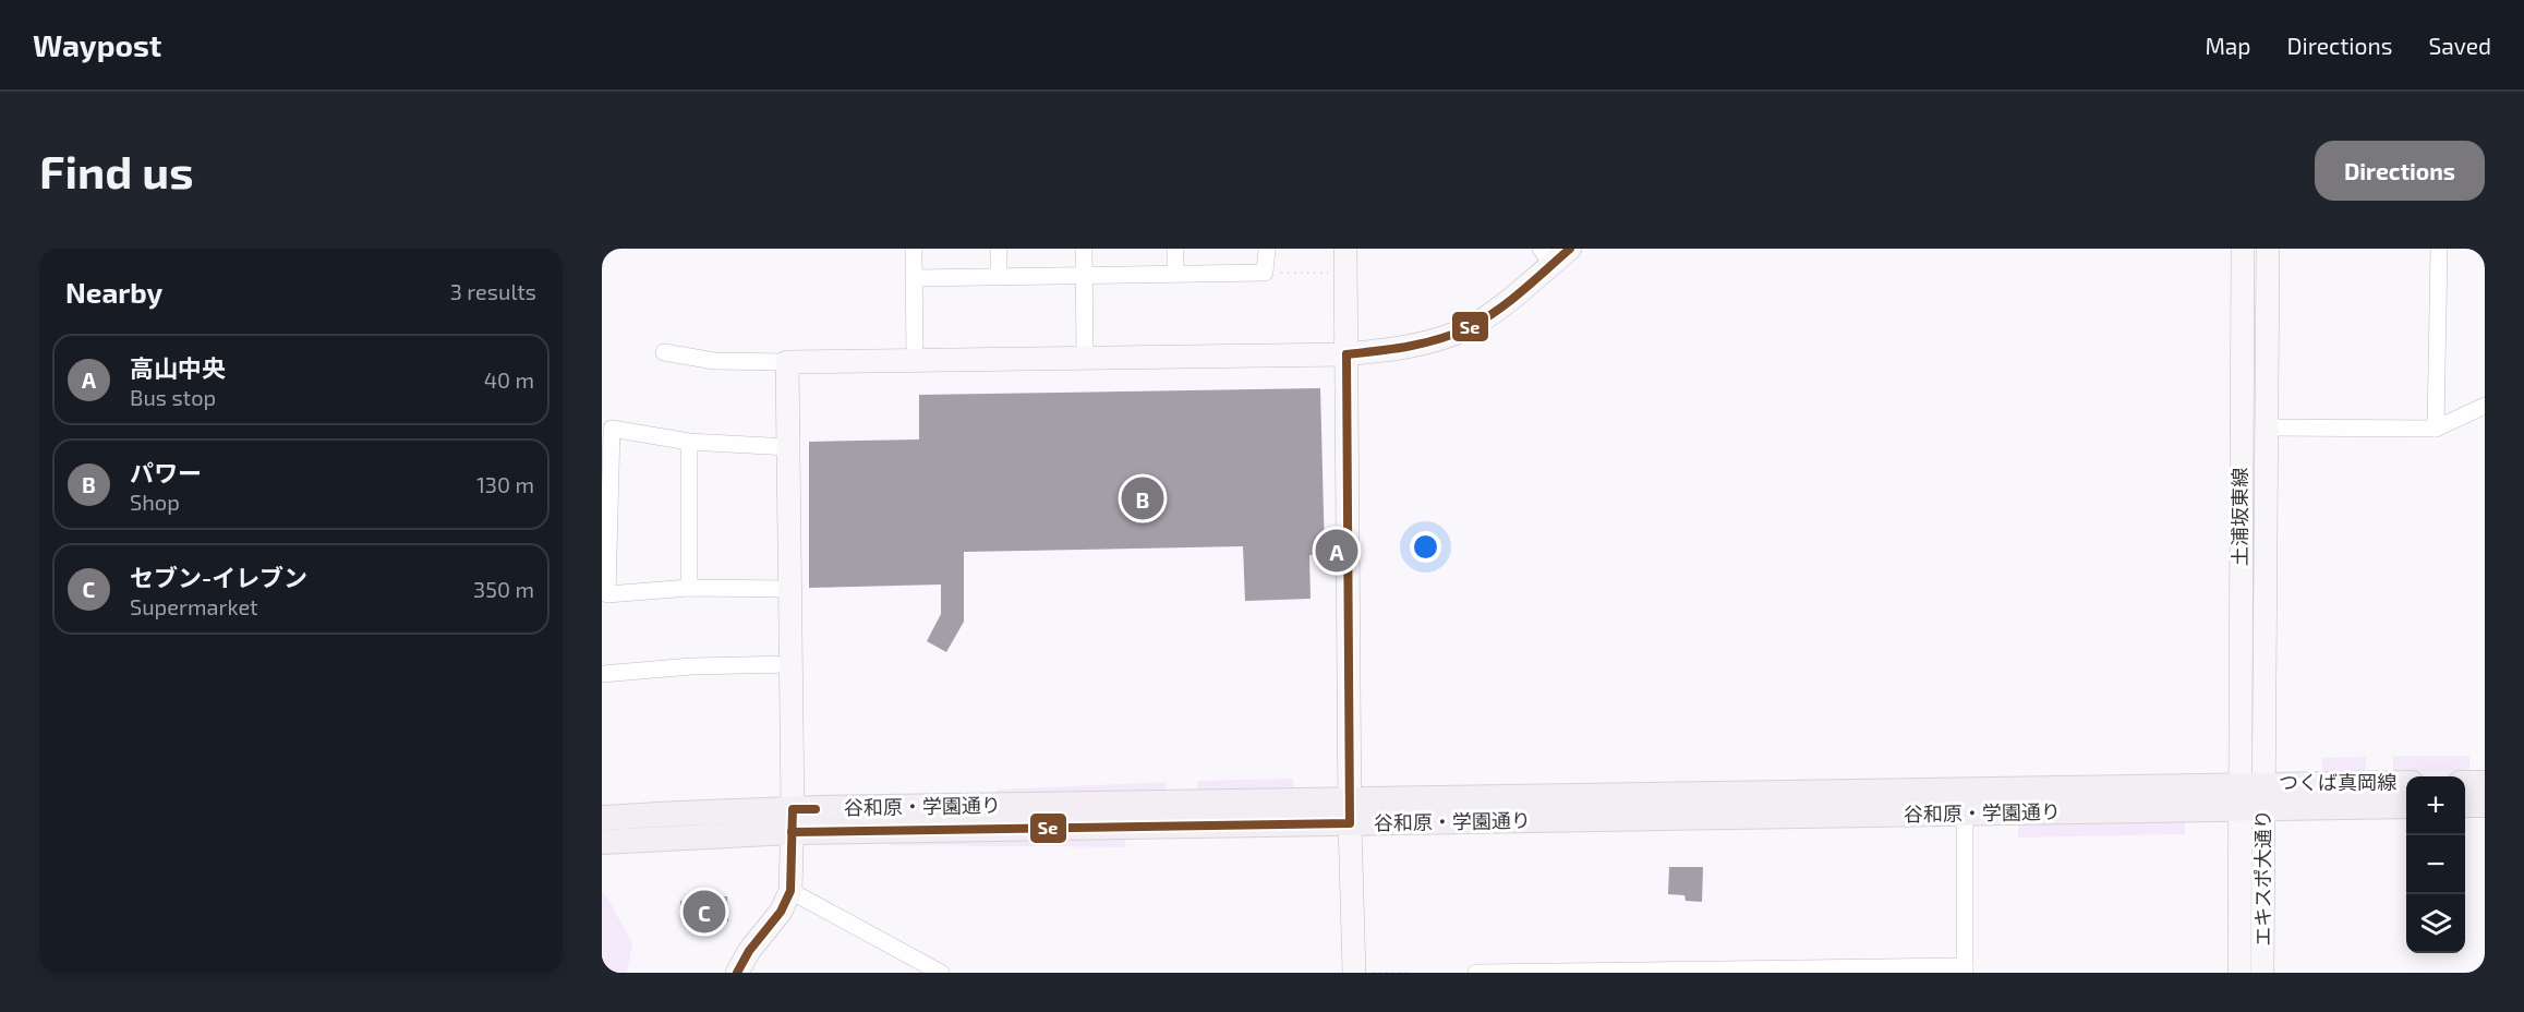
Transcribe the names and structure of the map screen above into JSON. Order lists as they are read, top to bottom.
{
  "streets": {
    "main road": ["つくば真岡線", "谷和原・学園通り"],
    "street": ["土浦坂東線", "エキスポ大通り"]
  },
  "crossings": [
    ["土浦坂東線", "つくば真岡線"],
    ["土浦坂東線", "谷和原・学園通り"],
    ["土浦坂東線", "エキスポ大通り"],
    ["つくば真岡線", "谷和原・学園通り"],
    ["つくば真岡線", "エキスポ大通り"],
    ["谷和原・学園通り", "エキスポ大通り"]
  ],
  "lines": ["transit line Se"],
  "page": {
    "header": "Waypost",
    "nav": ["Map", "Directions", "Saved"],
    "buttons": "Directions",
    "title": "Find us",
    "heading": ["Nearby", "3 results"],
    "list": [
      {
        "mark": "A",
        "name": "高山中央",
        "note": "Bus stop",
        "value": "40 m"
      },
      {
        "mark": "B",
        "name": "パワー",
        "note": "Shop",
        "value": "130 m"
      },
      {
        "mark": "C",
        "name": "セブン-イレブン",
        "note": "Supermarket",
        "value": "350 m"
      }
    ],
    "pins": ["B", "A", "C"],
    "map_buttons": ["+", "−"]
  }
}
